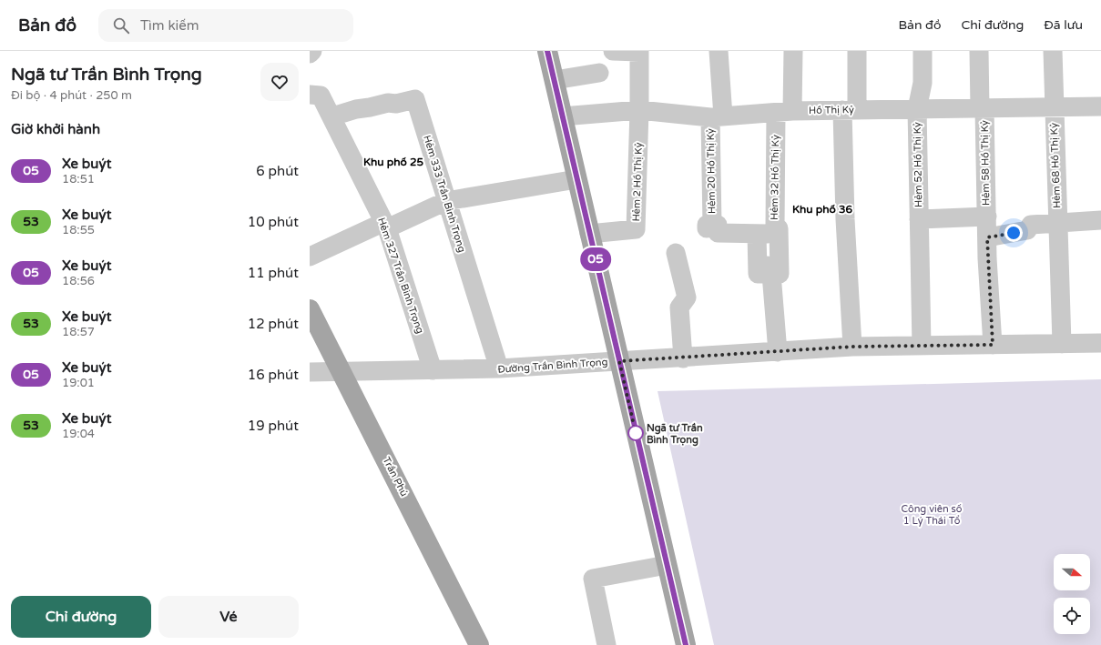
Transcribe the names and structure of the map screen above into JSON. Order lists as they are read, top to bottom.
{
  "streets": {
    "main road": ["Trần Phú"],
    "street": [
      "Hồ Thị Kỷ",
      "Hẻm 58 Hồ Thị Kỷ",
      "Hẻm 52 Hồ Thị Kỷ",
      "Hẻm 68 Hồ Thị Kỷ",
      "Hẻm 20 Hồ Thị Kỷ",
      "Hẻm 32 Hồ Thị Kỷ",
      "Hẻm 2 Hồ Thị Kỷ",
      "Hẻm 333 Trần Bình Trọng",
      "Hẻm 327 Trần Bình Trọng",
      "Đường Trần Bình Trọng"
    ]
  },
  "crossings": [
    ["Hồ Thị Kỷ", "Hẻm 58 Hồ Thị Kỷ"],
    ["Hồ Thị Kỷ", "Hẻm 52 Hồ Thị Kỷ"],
    ["Hồ Thị Kỷ", "Hẻm 68 Hồ Thị Kỷ"],
    ["Hồ Thị Kỷ", "Hẻm 20 Hồ Thị Kỷ"],
    ["Hồ Thị Kỷ", "Hẻm 32 Hồ Thị Kỷ"],
    ["Hồ Thị Kỷ", "Hẻm 2 Hồ Thị Kỷ"],
    ["Hẻm 58 Hồ Thị Kỷ", "Đường Trần Bình Trọng"],
    ["Hẻm 52 Hồ Thị Kỷ", "Đường Trần Bình Trọng"],
    ["Hẻm 68 Hồ Thị Kỷ", "Đường Trần Bình Trọng"],
    ["Hẻm 20 Hồ Thị Kỷ", "Hẻm 32 Hồ Thị Kỷ"],
    ["Hẻm 32 Hồ Thị Kỷ", "Đường Trần Bình Trọng"],
    ["Hẻm 333 Trần Bình Trọng", "Hẻm 327 Trần Bình Trọng"],
    ["Hẻm 333 Trần Bình Trọng", "Đường Trần Bình Trọng"],
    ["Hẻm 327 Trần Bình Trọng", "Đường Trần Bình Trọng"],
    ["Đường Trần Bình Trọng", "Trần Phú"]
  ],
  "districts": ["Khu phố 25", "Khu phố 36"],
  "parks": ["Công viên số 1 Lý Thái Tổ"],
  "places": ["Ngã tư Trần Bình Trọng"],
  "lines": ["bus line 05"],
  "north": "right",
  "page": {
    "header": "Bản đồ",
    "search": "Tìm kiếm",
    "nav": ["Bản đồ", "Chỉ đường", "Đã lưu"],
    "heading": [
      ["Ngã tư Trần Bình Trọng", "Đi bộ · 4 phút · 250 m"],
      "Giờ khởi hành"
    ],
    "on_map": "05",
    "list": [
      {
        "mark": "05",
        "name": "Xe buýt",
        "note": "18:51",
        "value": "6 phút"
      },
      {
        "mark": "53",
        "name": "Xe buýt",
        "note": "18:55",
        "value": "10 phút"
      },
      {
        "mark": "05",
        "name": "Xe buýt",
        "note": "18:56",
        "value": "11 phút"
      },
      {
        "mark": "53",
        "name": "Xe buýt",
        "note": "18:57",
        "value": "12 phút"
      },
      {
        "mark": "05",
        "name": "Xe buýt",
        "note": "19:01",
        "value": "16 phút"
      },
      {
        "mark": "53",
        "name": "Xe buýt",
        "note": "19:04",
        "value": "19 phút"
      }
    ],
    "buttons": ["Chỉ đường", "Vé"]
  }
}
